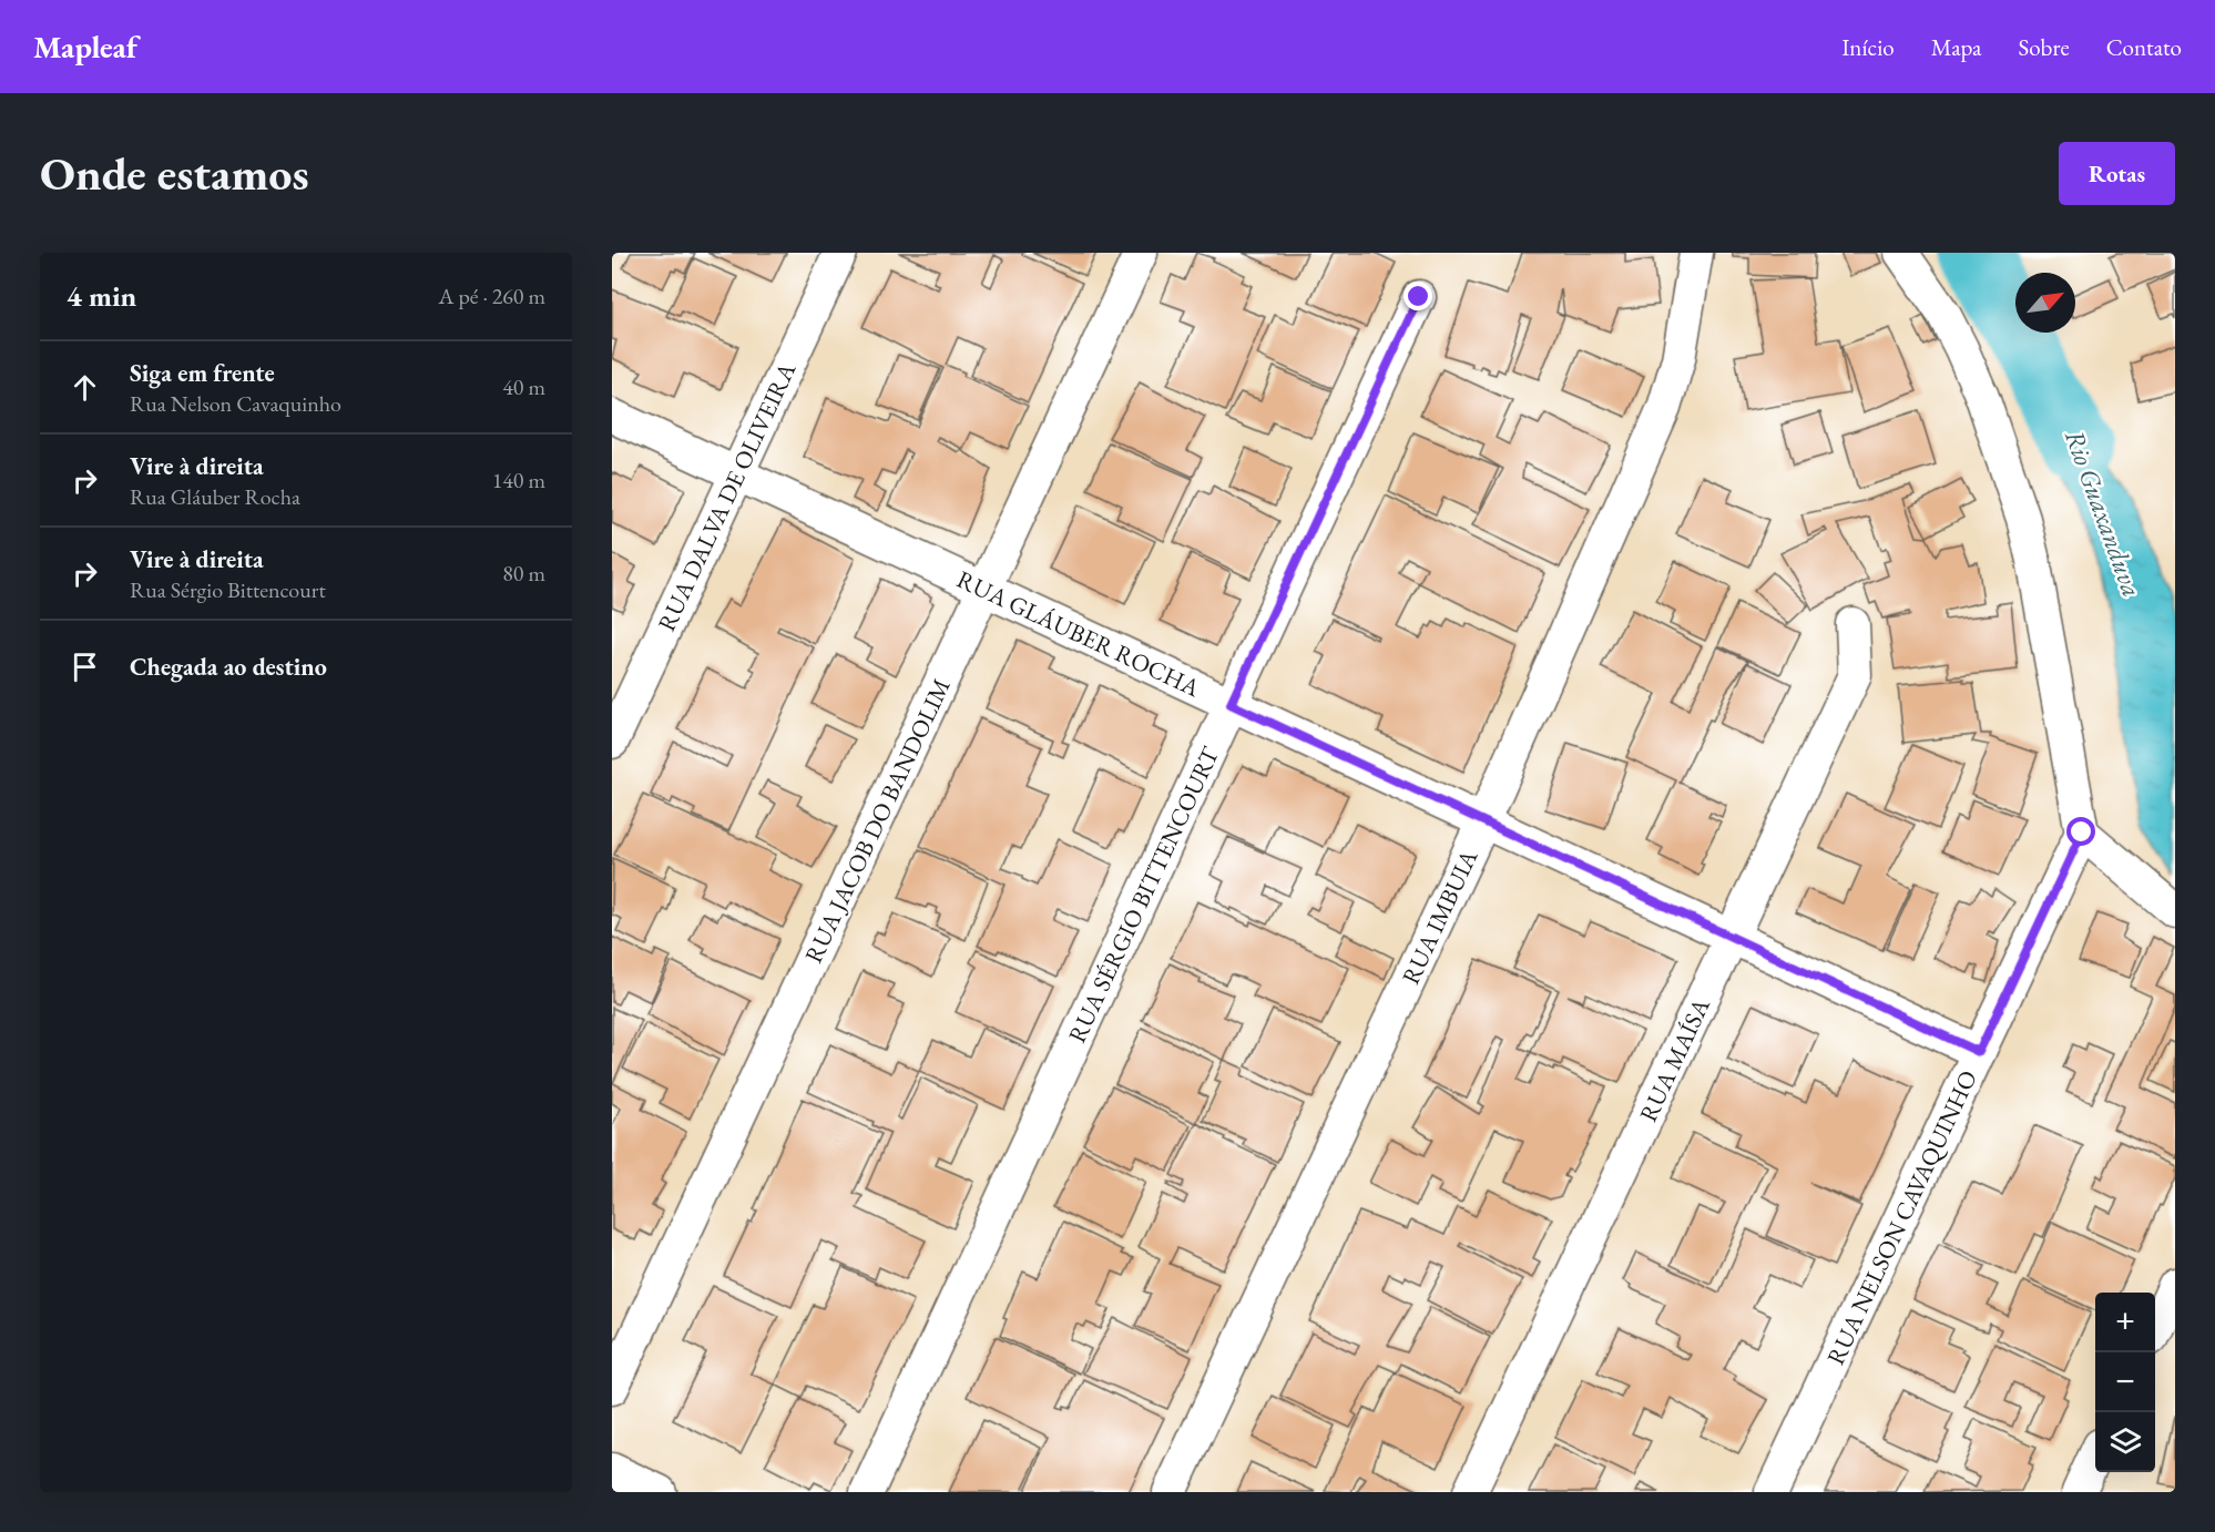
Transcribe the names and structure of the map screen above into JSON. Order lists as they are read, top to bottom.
{
  "streets": {
    "street": [
      "RUA DALVA DE OLIVEIRA",
      "RUA GLÁUBER ROCHA",
      "RUA JACOB DO BANDOLIM",
      "RUA SÉRGIO BITTENCOURT",
      "RUA IMBUIA",
      "RUA MAÍSA",
      "RUA NELSON CAVAQUINHO"
    ]
  },
  "crossings": [
    ["RUA DALVA DE OLIVEIRA", "RUA GLÁUBER ROCHA"],
    ["RUA GLÁUBER ROCHA", "RUA JACOB DO BANDOLIM"],
    ["RUA GLÁUBER ROCHA", "RUA SÉRGIO BITTENCOURT"],
    ["RUA GLÁUBER ROCHA", "RUA IMBUIA"],
    ["RUA GLÁUBER ROCHA", "RUA MAÍSA"],
    ["RUA GLÁUBER ROCHA", "RUA NELSON CAVAQUINHO"]
  ],
  "water": ["Rio Guaxanduva"],
  "north": "top right",
  "page": {
    "header": "Mapleaf",
    "nav": [
      "Início",
      "Mapa",
      "Sobre",
      "Contato"
    ],
    "buttons": "Rotas",
    "title": "Onde estamos",
    "heading": ["4 min", "A pé · 260 m"],
    "list": [
      ["Siga em frente", "Rua Nelson Cavaquinho", "40 m"],
      ["Vire à direita", "Rua Gláuber Rocha", "140 m"],
      ["Vire à direita", "Rua Sérgio Bittencourt", "80 m"],
      "Chegada ao destino"
    ],
    "map_buttons": ["+", "−"]
  }
}
